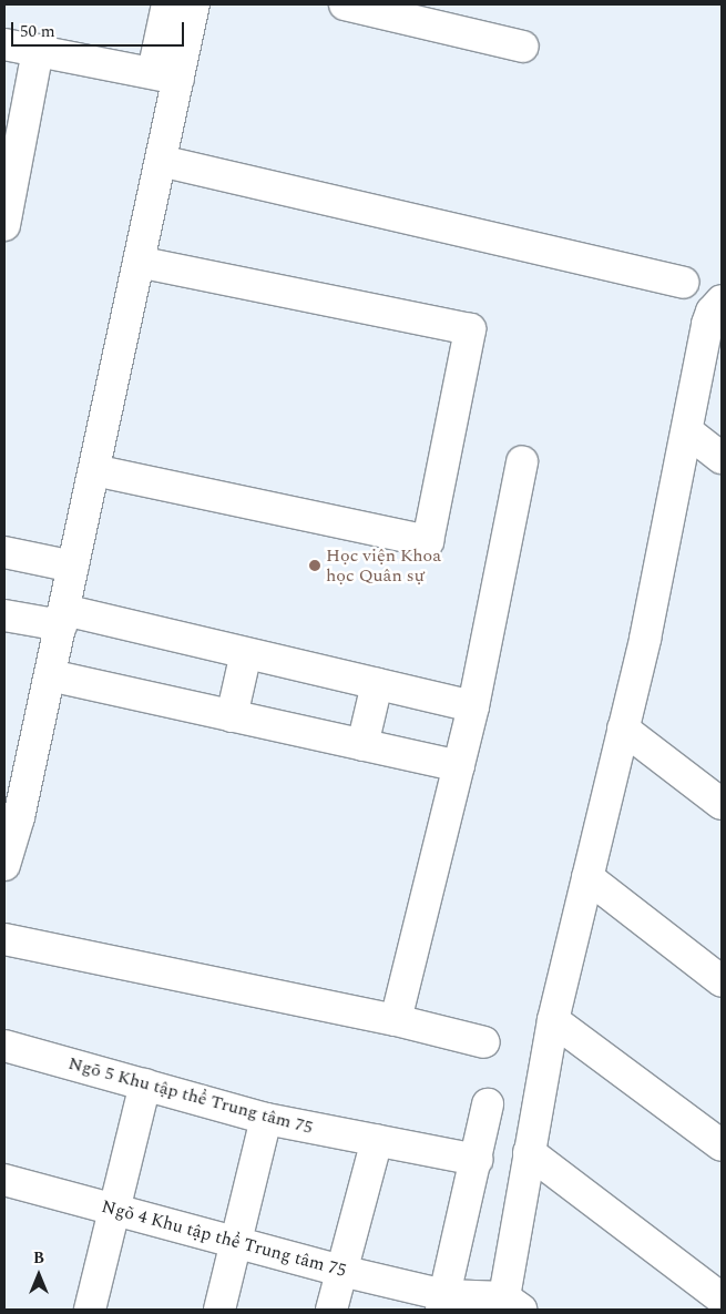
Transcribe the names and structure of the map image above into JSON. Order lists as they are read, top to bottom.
{
  "streets": {
    "street": ["Ngõ 5 Khu tập thể Trung tâm 75", "Ngõ 4 Khu tập thể Trung tâm 75"]
  },
  "places": ["Học viện Khoa học Quân sự"],
  "scale_bar": "50 m",
  "north": "top"
}
